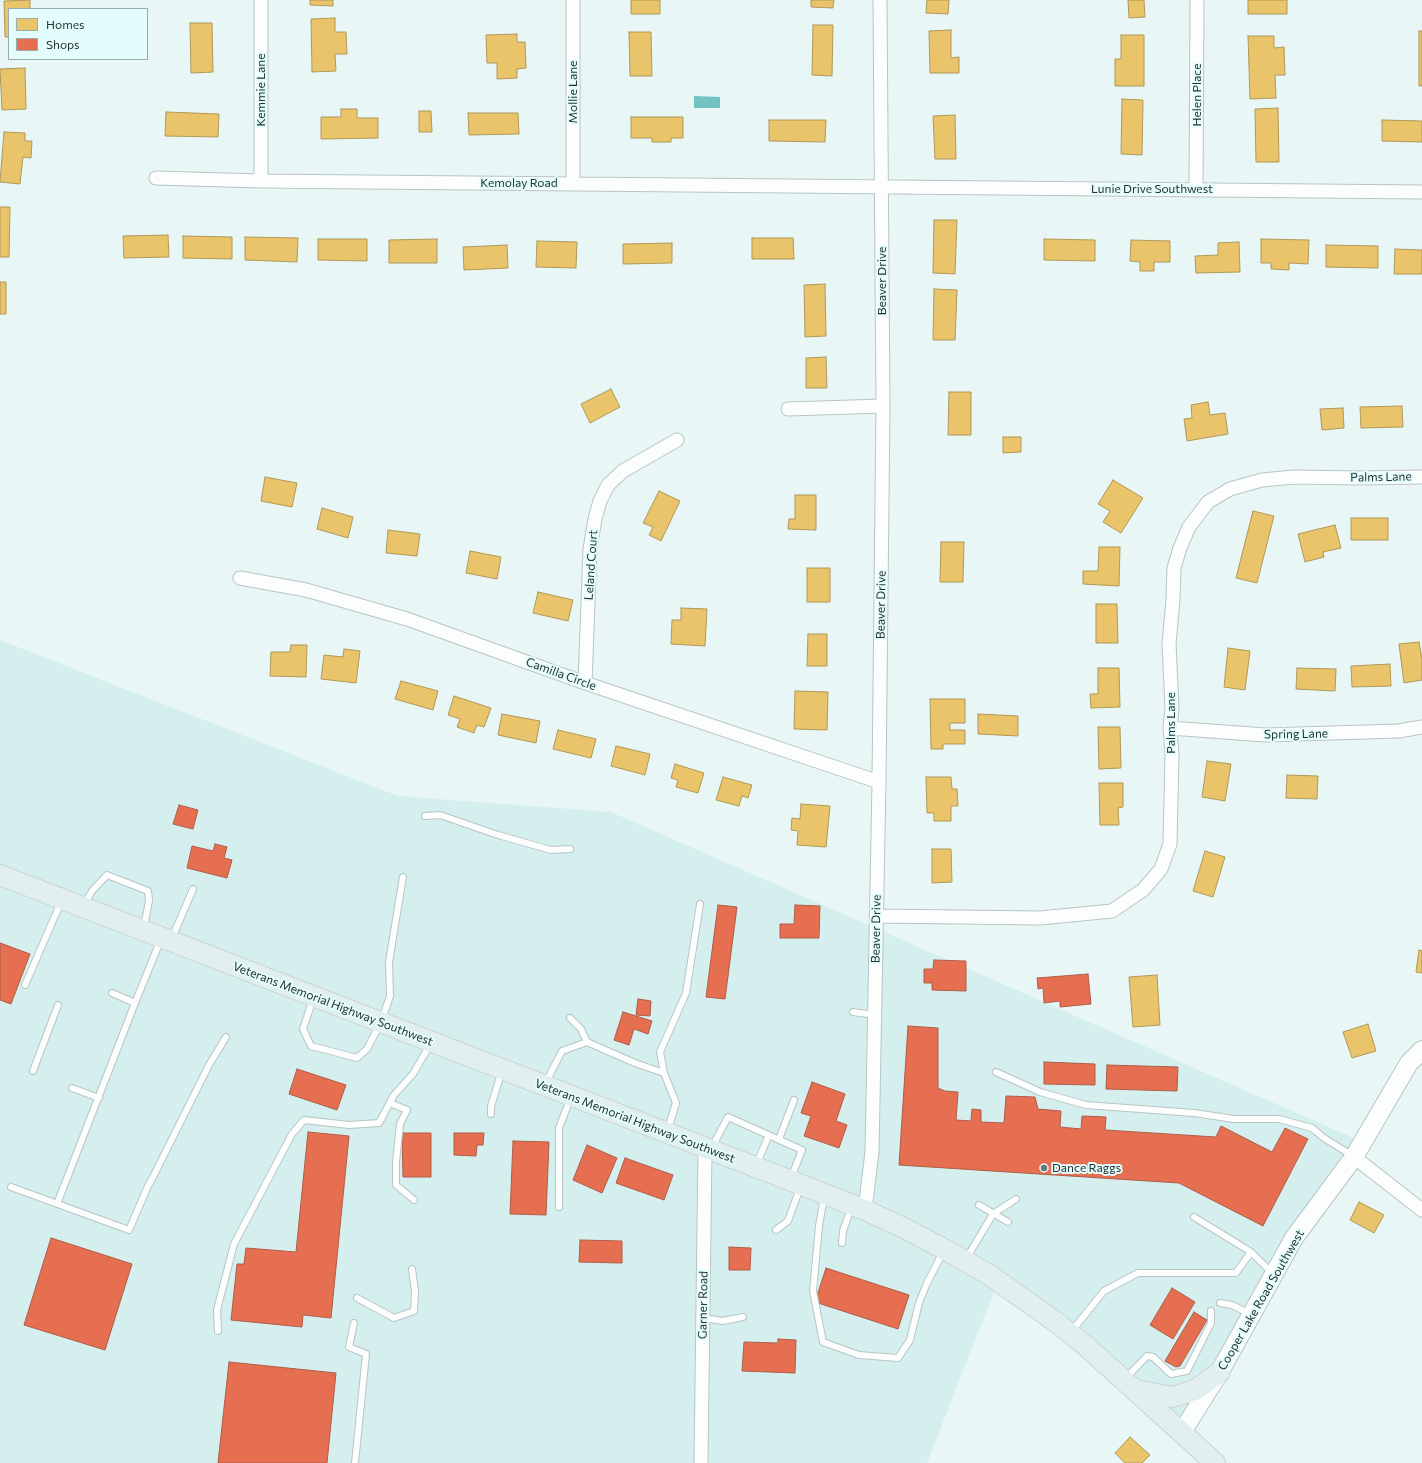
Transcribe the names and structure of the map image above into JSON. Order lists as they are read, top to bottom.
{
  "streets": {
    "main road": ["Veterans Memorial Highway Southwest"],
    "street": [
      "Kemmie Lane",
      "Mollie Lane",
      "Helen Place",
      "Kemolay Road",
      "Lunie Drive Southwest",
      "Beaver Drive",
      "Palms Lane",
      "Leland Court",
      "Camilla Circle",
      "Spring Lane",
      "Cooper Lake Road Southwest",
      "Garner Road"
    ]
  },
  "crossings": [
    ["Kemmie Lane", "Kemolay Road"],
    ["Mollie Lane", "Kemolay Road"],
    ["Helen Place", "Lunie Drive Southwest"],
    ["Kemolay Road", "Lunie Drive Southwest"],
    ["Kemolay Road", "Beaver Drive"],
    ["Lunie Drive Southwest", "Beaver Drive"],
    ["Beaver Drive", "Palms Lane"],
    ["Beaver Drive", "Camilla Circle"],
    ["Beaver Drive", "Veterans Memorial Highway Southwest"],
    ["Palms Lane", "Spring Lane"],
    ["Leland Court", "Camilla Circle"],
    ["Veterans Memorial Highway Southwest", "Cooper Lake Road Southwest"],
    ["Veterans Memorial Highway Southwest", "Garner Road"]
  ],
  "places": ["Dance Raggs"],
  "legend": ["Homes", "Shops"]
}
